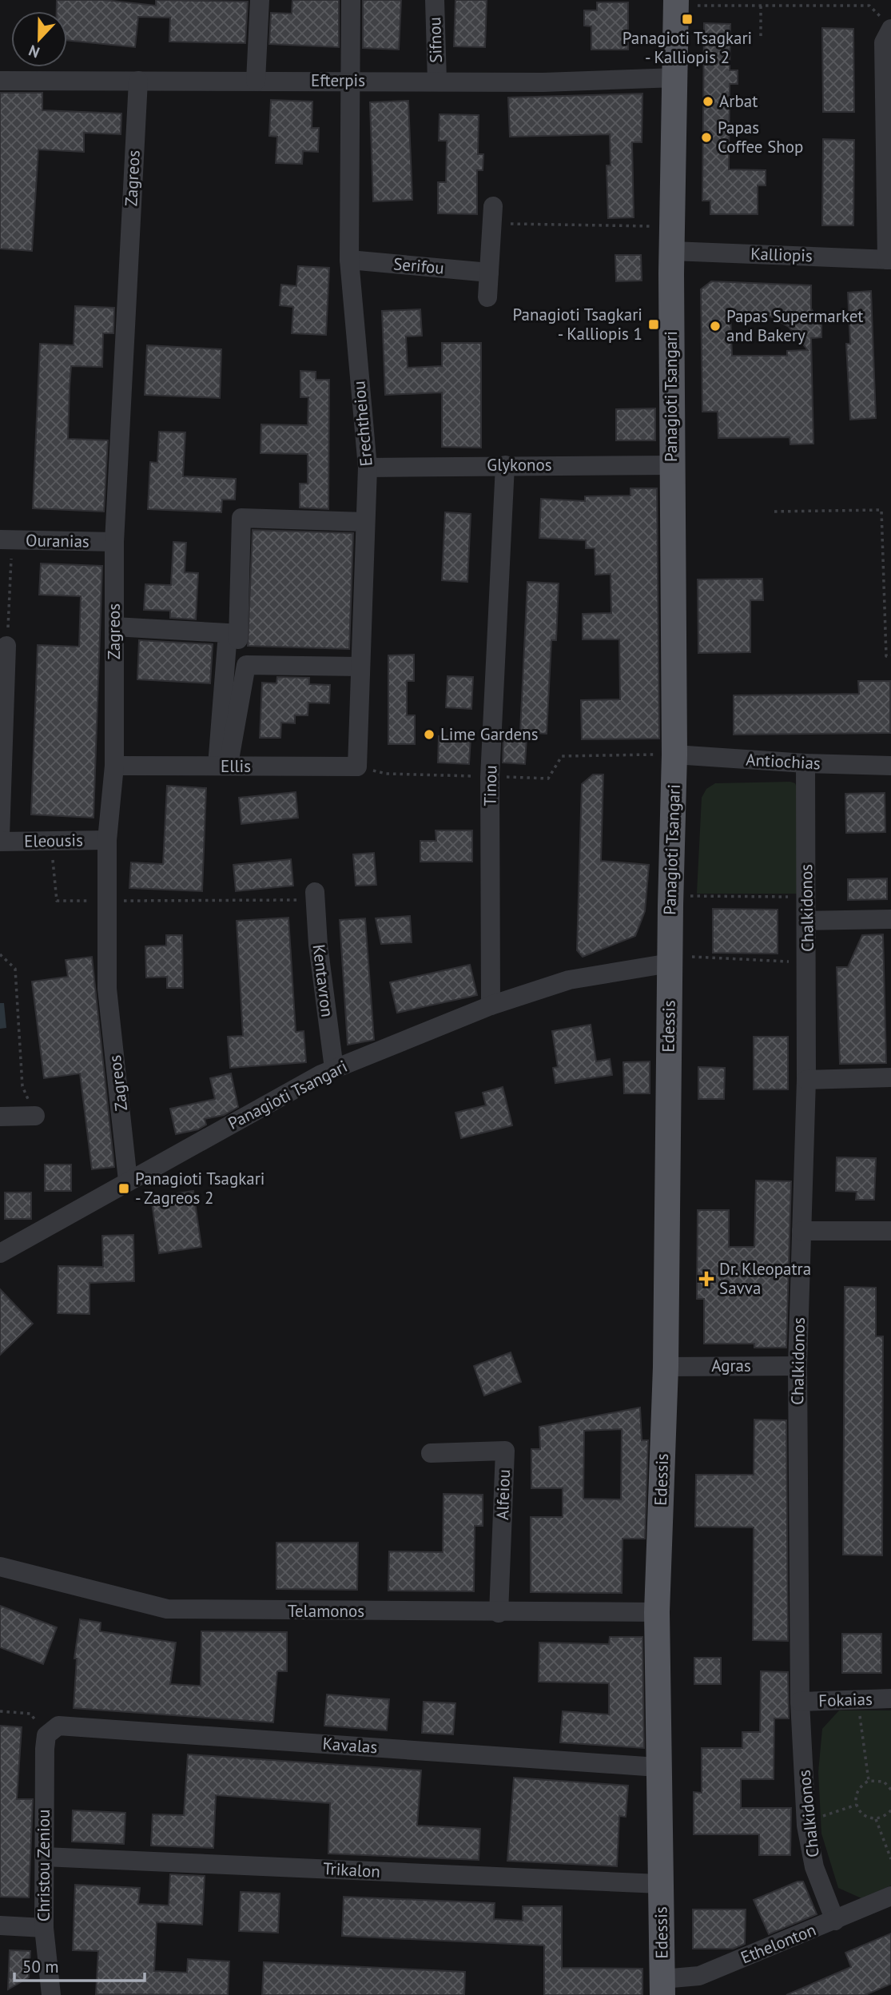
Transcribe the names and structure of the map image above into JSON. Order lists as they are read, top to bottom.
{
  "streets": {
    "main road": ["Panagioti Tsangari", "Edessis"],
    "street": [
      "Sifnou",
      "Efterpis",
      "Zagreos",
      "Kalliopis",
      "Serifou",
      "Erechtheiou",
      "Glykonos",
      "Ouranias",
      "Antiochias",
      "Ellis",
      "Tinou",
      "Eleousis",
      "Chalkidonos",
      "Kentavron",
      "Agras",
      "Alfeiou",
      "Telamonos",
      "Fokaias",
      "Kavalas",
      "Christou Zeniou",
      "Trikalon",
      "Ethelonton"
    ]
  },
  "crossings": [
    ["Sifnou", "Efterpis"],
    ["Efterpis", "Zagreos"],
    ["Efterpis", "Panagioti Tsangari"],
    ["Efterpis", "Erechtheiou"],
    ["Zagreos", "Panagioti Tsangari"],
    ["Zagreos", "Ouranias"],
    ["Zagreos", "Ellis"],
    ["Zagreos", "Eleousis"],
    ["Kalliopis", "Panagioti Tsangari"],
    ["Serifou", "Erechtheiou"],
    ["Panagioti Tsangari", "Glykonos"],
    ["Panagioti Tsangari", "Antiochias"],
    ["Panagioti Tsangari", "Tinou"],
    ["Panagioti Tsangari", "Kentavron"],
    ["Panagioti Tsangari", "Edessis"],
    ["Erechtheiou", "Glykonos"],
    ["Erechtheiou", "Ellis"],
    ["Glykonos", "Tinou"],
    ["Antiochias", "Chalkidonos"],
    ["Chalkidonos", "Agras"],
    ["Chalkidonos", "Fokaias"],
    ["Chalkidonos", "Ethelonton"],
    ["Edessis", "Agras"],
    ["Edessis", "Telamonos"],
    ["Edessis", "Kavalas"],
    ["Edessis", "Trikalon"],
    ["Edessis", "Ethelonton"],
    ["Alfeiou", "Telamonos"],
    ["Kavalas", "Christou Zeniou"],
    ["Christou Zeniou", "Trikalon"]
  ],
  "places": {
    "transit": ["Panagioti Tsagkari - Kalliopis 2", "Panagioti Tsagkari - Kalliopis 1", "Panagioti Tsagkari - Zagreos 2"],
    "other": [
      "Arbat",
      "Papas Coffee Shop",
      "Papas Supermarket and Bakery",
      "Lime Gardens"
    ],
    "health": ["Dr. Kleopatra Savva"]
  },
  "scale_bar": "50 m",
  "north": "bottom"
}
